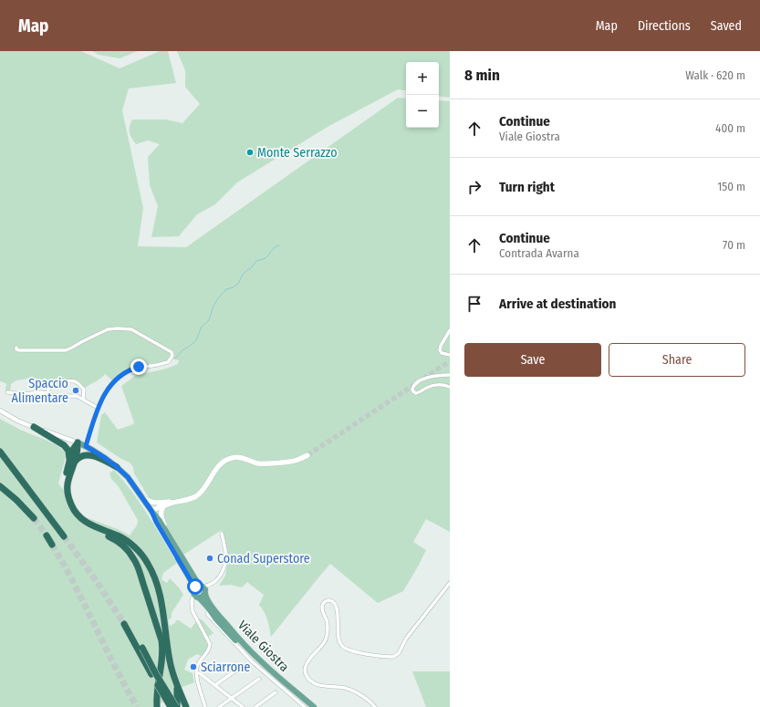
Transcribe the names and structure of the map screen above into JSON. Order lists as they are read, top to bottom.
{
  "streets": {
    "main road": ["Viale Giostra"]
  },
  "places": [
    "Monte Serrazzo",
    "Spaccio Alimentare",
    "Conad Superstore",
    "Sciarrone"
  ],
  "page": {
    "header": "Map",
    "nav": ["Map", "Directions", "Saved"],
    "heading": ["8 min", "Walk · 620 m"],
    "map_buttons": ["+", "−"],
    "list": [
      ["Continue", "Viale Giostra", "400 m"],
      ["Turn right", "150 m"],
      ["Continue", "Contrada Avarna", "70 m"],
      "Arrive at destination"
    ],
    "buttons": ["Save", "Share"]
  }
}
